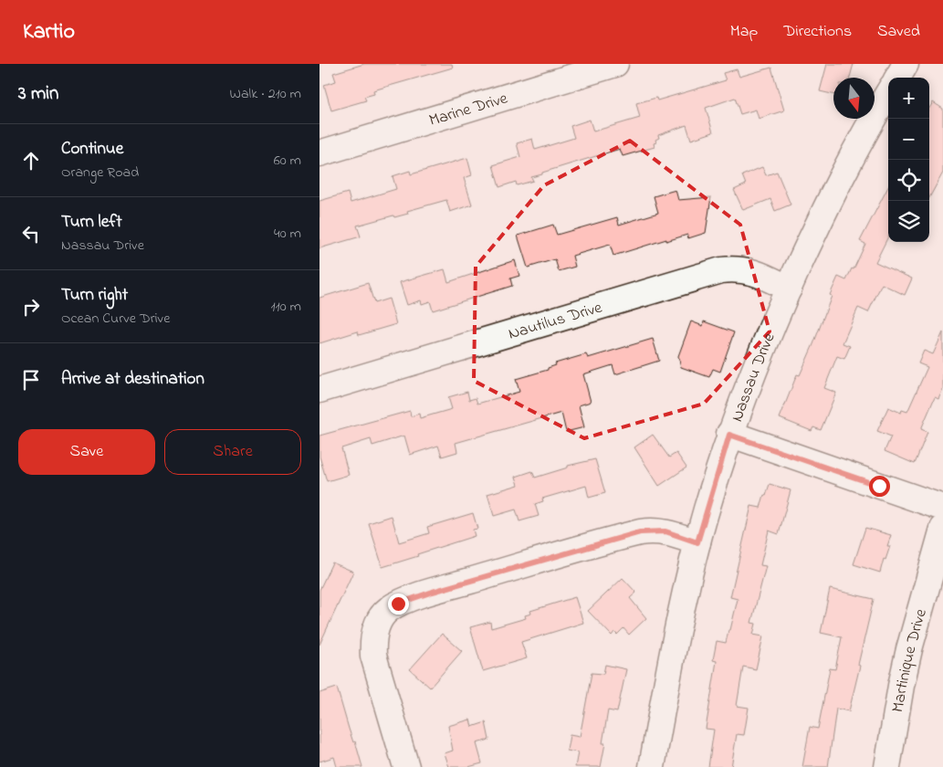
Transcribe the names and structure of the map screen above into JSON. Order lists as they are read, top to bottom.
{
  "streets": {
    "street": [
      "Marine Drive",
      "Nautilus Drive",
      "Nassau Drive",
      "Martinique Drive"
    ]
  },
  "crossings": [
    ["Nautilus Drive", "Nassau Drive"]
  ],
  "north": "bottom",
  "page": {
    "header": "Kartio",
    "nav": ["Map", "Directions", "Saved"],
    "heading": ["3 min", "Walk · 210 m"],
    "map_buttons": ["+", "−"],
    "list": [
      ["Continue", "Orange Road", "60 m"],
      ["Turn left", "Nassau Drive", "40 m"],
      ["Turn right", "Ocean Curve Drive", "110 m"],
      "Arrive at destination"
    ],
    "buttons": ["Save", "Share"]
  }
}
